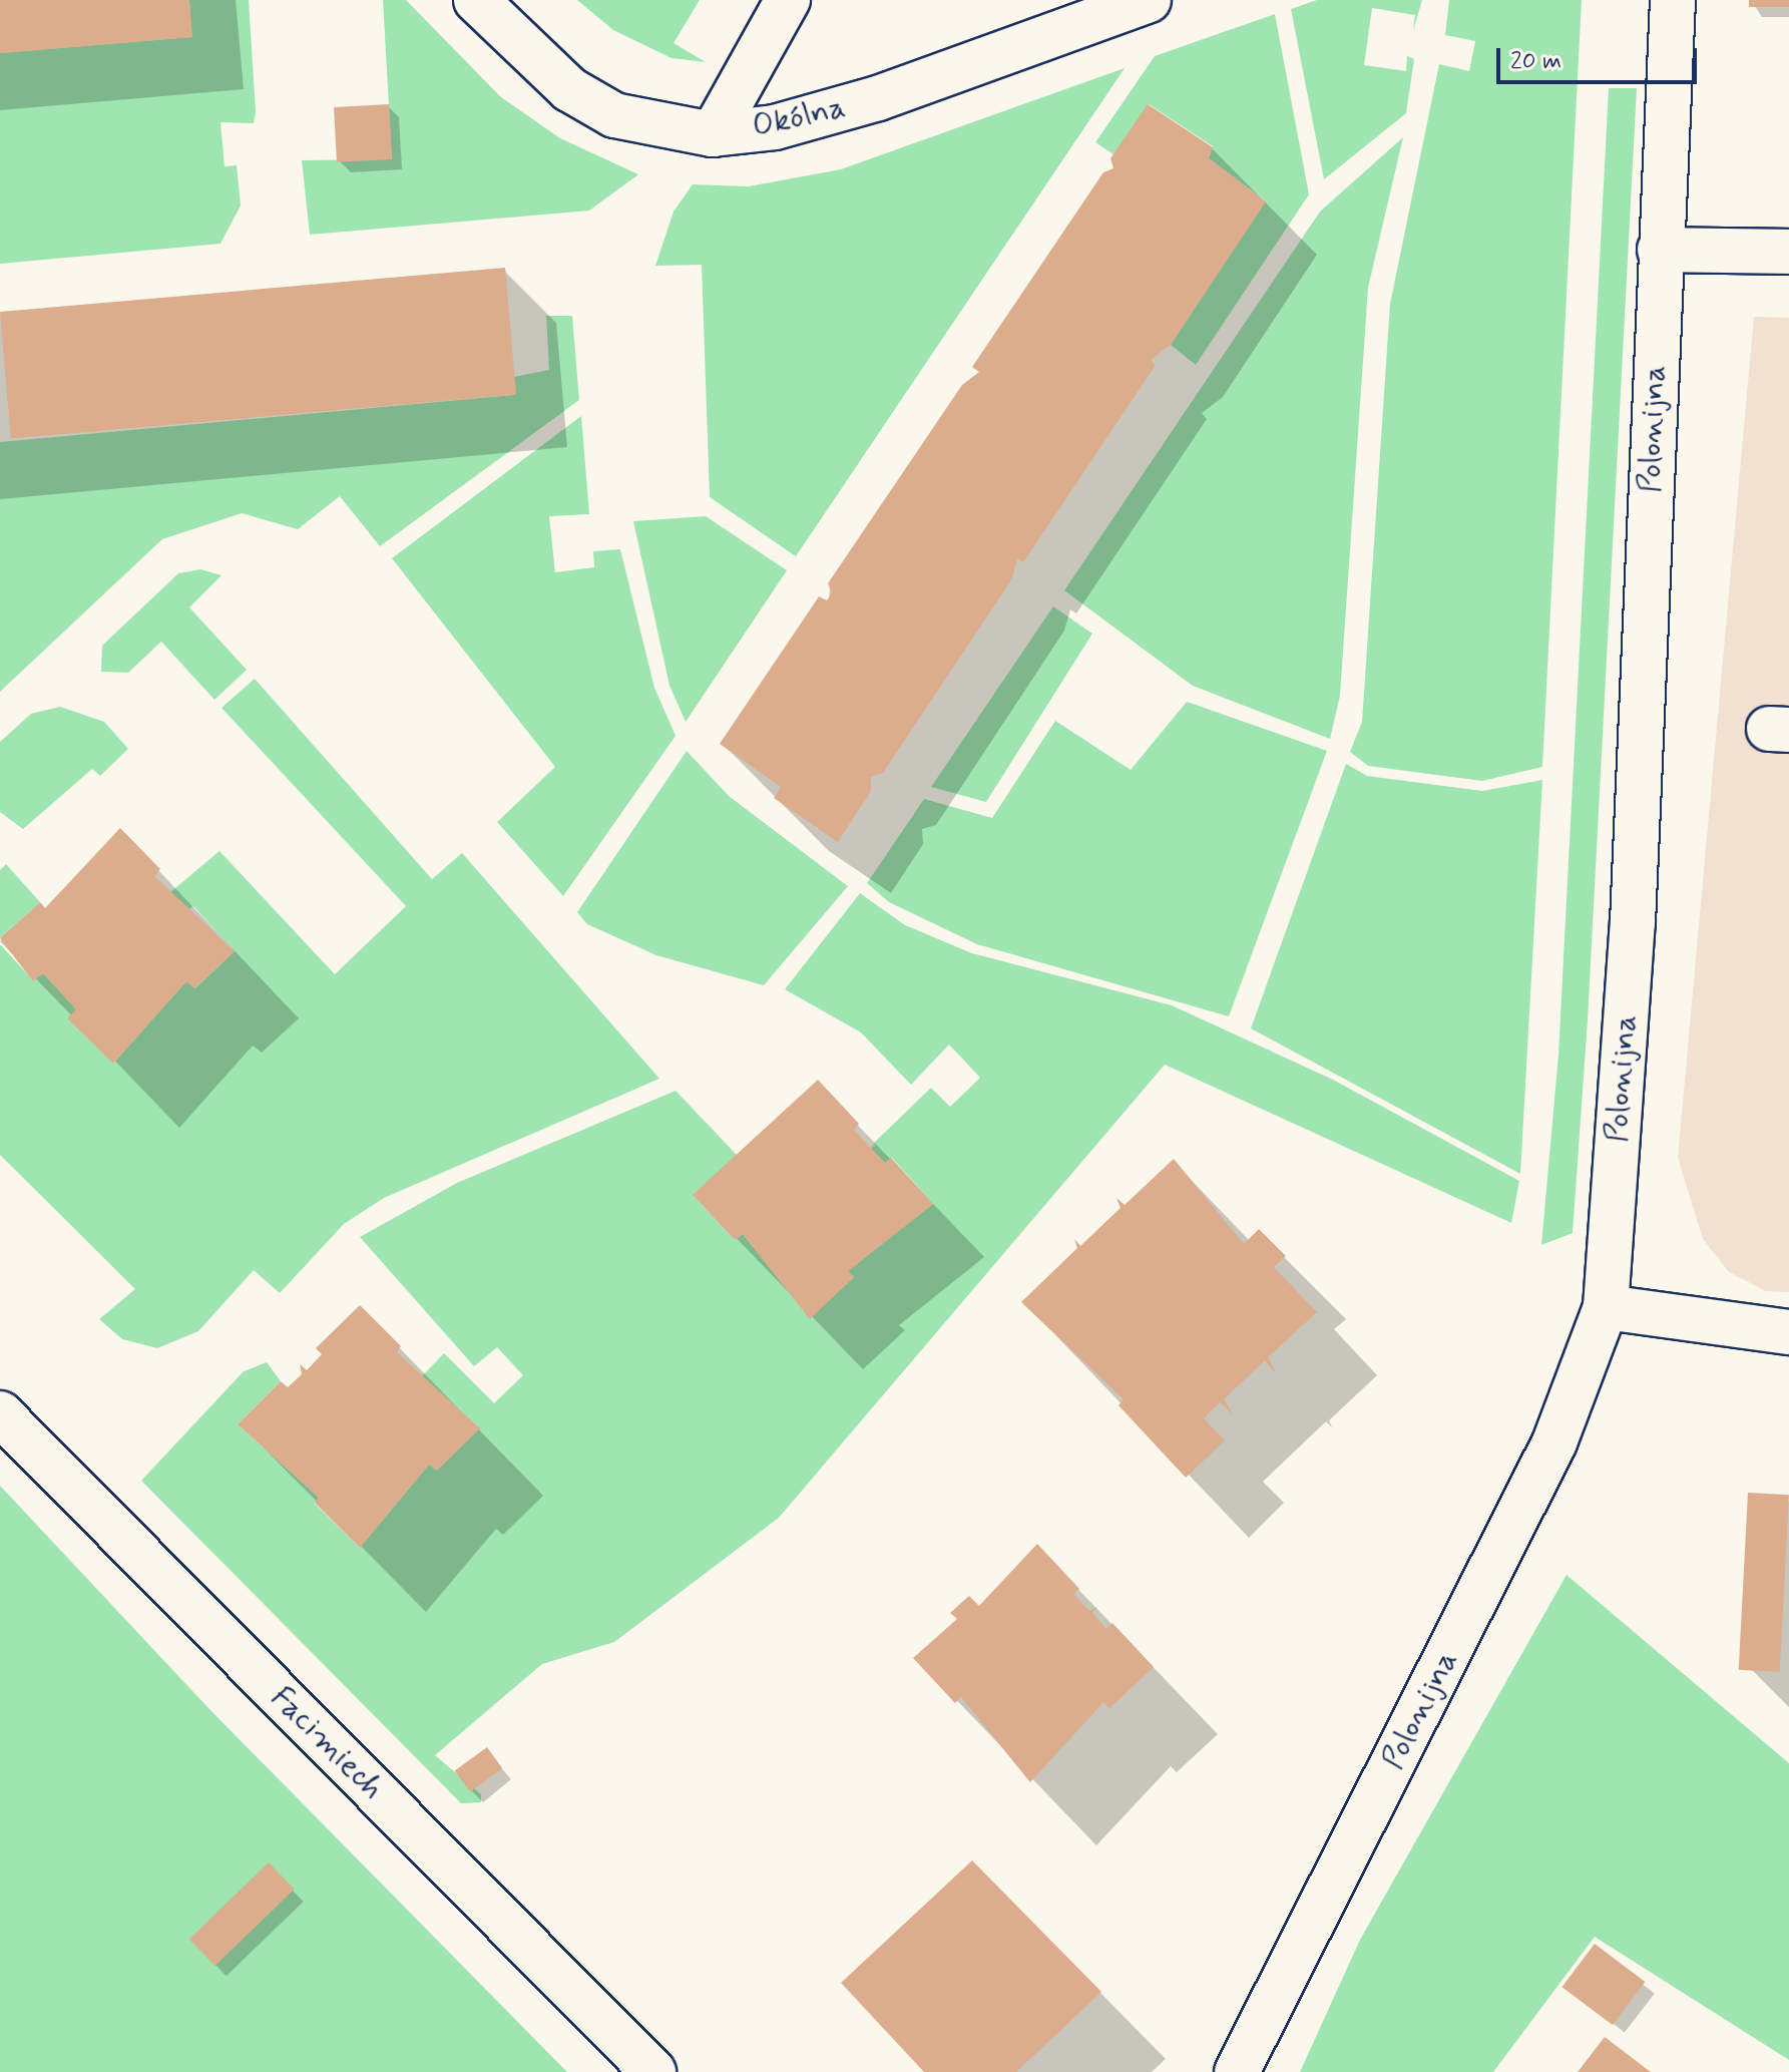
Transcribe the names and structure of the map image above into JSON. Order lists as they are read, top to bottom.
{
  "streets": {
    "street": ["Okólna", "Polonijna", "Facimiech"]
  },
  "scale_bar": "20 m"
}
